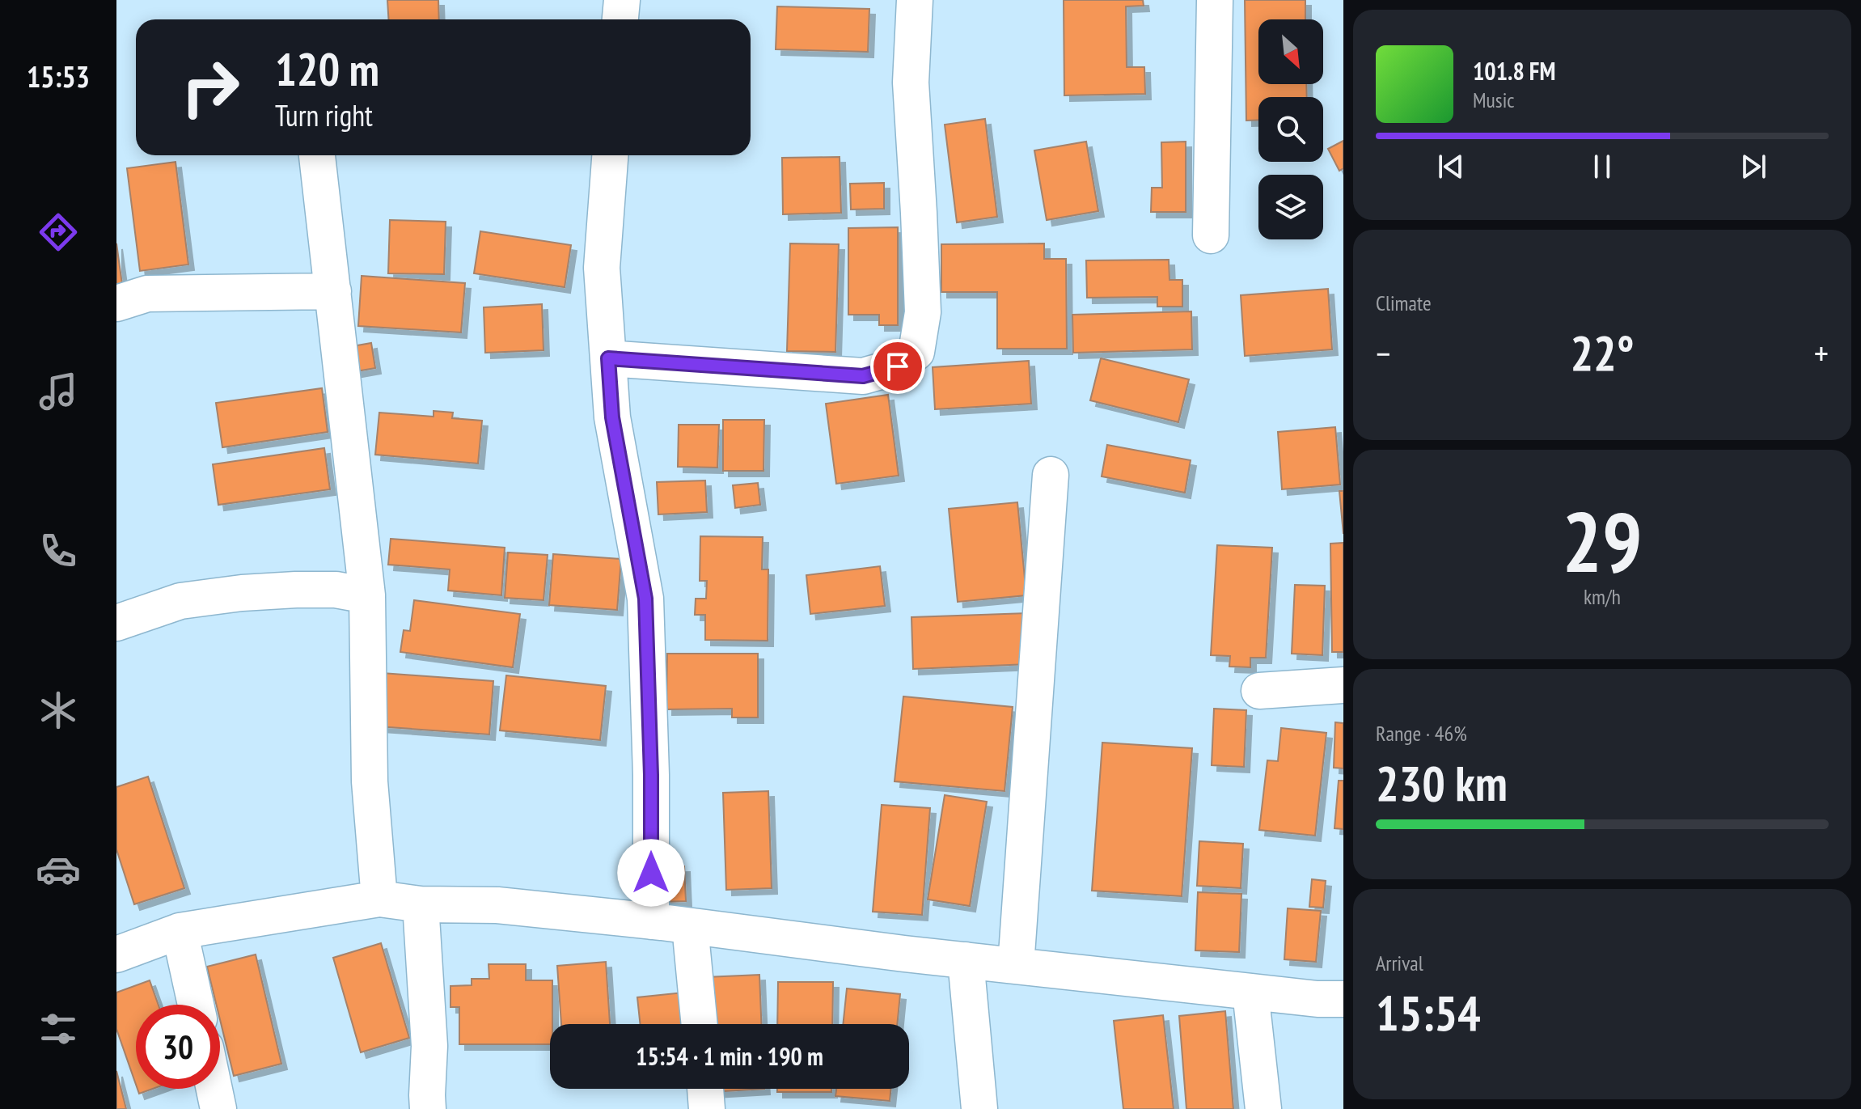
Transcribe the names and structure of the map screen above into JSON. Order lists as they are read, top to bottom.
{
  "north": "bottom right",
  "page": {
    "tabs": "15:53",
    "turn": ["120 m", "Turn right"],
    "song": ["101.8 FM", "Music"],
    "tile": [
      "Climate",
      ["29", "km/h"],
      ["Range · 46%", "230 km"],
      ["Arrival", "15:54"]
    ],
    "heat": ["−", "22°", "+"],
    "limit": "30",
    "trip": "15:54 · 1 min · 190 m"
  }
}
